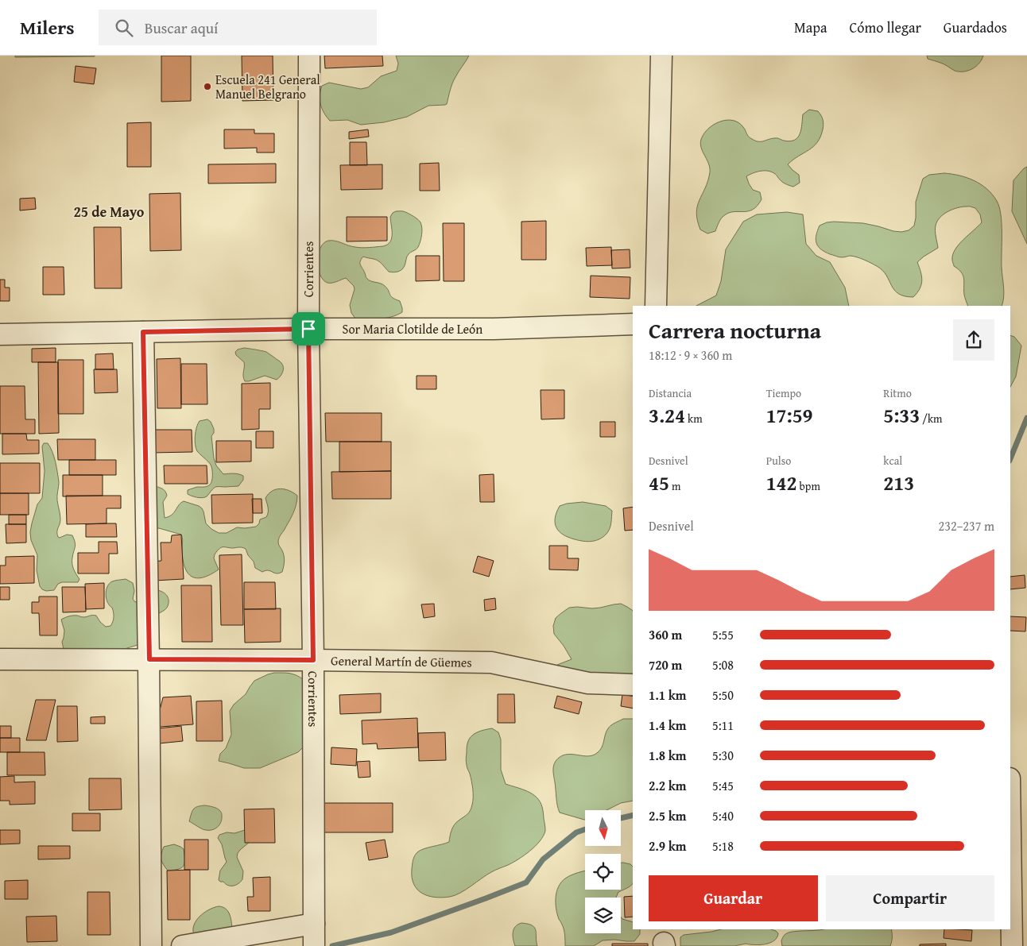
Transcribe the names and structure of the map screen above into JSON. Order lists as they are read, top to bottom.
{
  "streets": {
    "street": ["Corrientes", "Sor Maria Clotilde de León", "General Martín de Güemes"]
  },
  "crossings": [
    ["Corrientes", "Sor Maria Clotilde de León"],
    ["Corrientes", "General Martín de Güemes"]
  ],
  "districts": ["25 de Mayo"],
  "places": ["Escuela 241 General Manuel Belgrano"],
  "north": "bottom",
  "page": {
    "header": "Milers",
    "search": "Buscar aquí",
    "nav": ["Mapa", "Cómo llegar", "Guardados"],
    "heading": ["Carrera nocturna", "18:12 · 9 × 360 m"],
    "stats": [
      ["Distancia", "3.24 km"],
      ["Tiempo", "17:59"],
      ["Ritmo", "5:33 /km"],
      ["Desnivel", "45 m"],
      ["Pulso", "142 bpm"],
      ["kcal", "213"]
    ],
    "chart": ["Desnivel", "232–237 m"],
    "list": [
      {
        "name": "360 m",
        "note": "5:55"
      },
      {
        "name": "720 m",
        "note": "5:08"
      },
      {
        "name": "1.1 km",
        "note": "5:50"
      },
      {
        "name": "1.4 km",
        "note": "5:11"
      },
      {
        "name": "1.8 km",
        "note": "5:30"
      },
      {
        "name": "2.2 km",
        "note": "5:45"
      },
      {
        "name": "2.5 km",
        "note": "5:40"
      },
      {
        "name": "2.9 km",
        "note": "5:18"
      }
    ],
    "buttons": ["Guardar", "Compartir"]
  }
}
